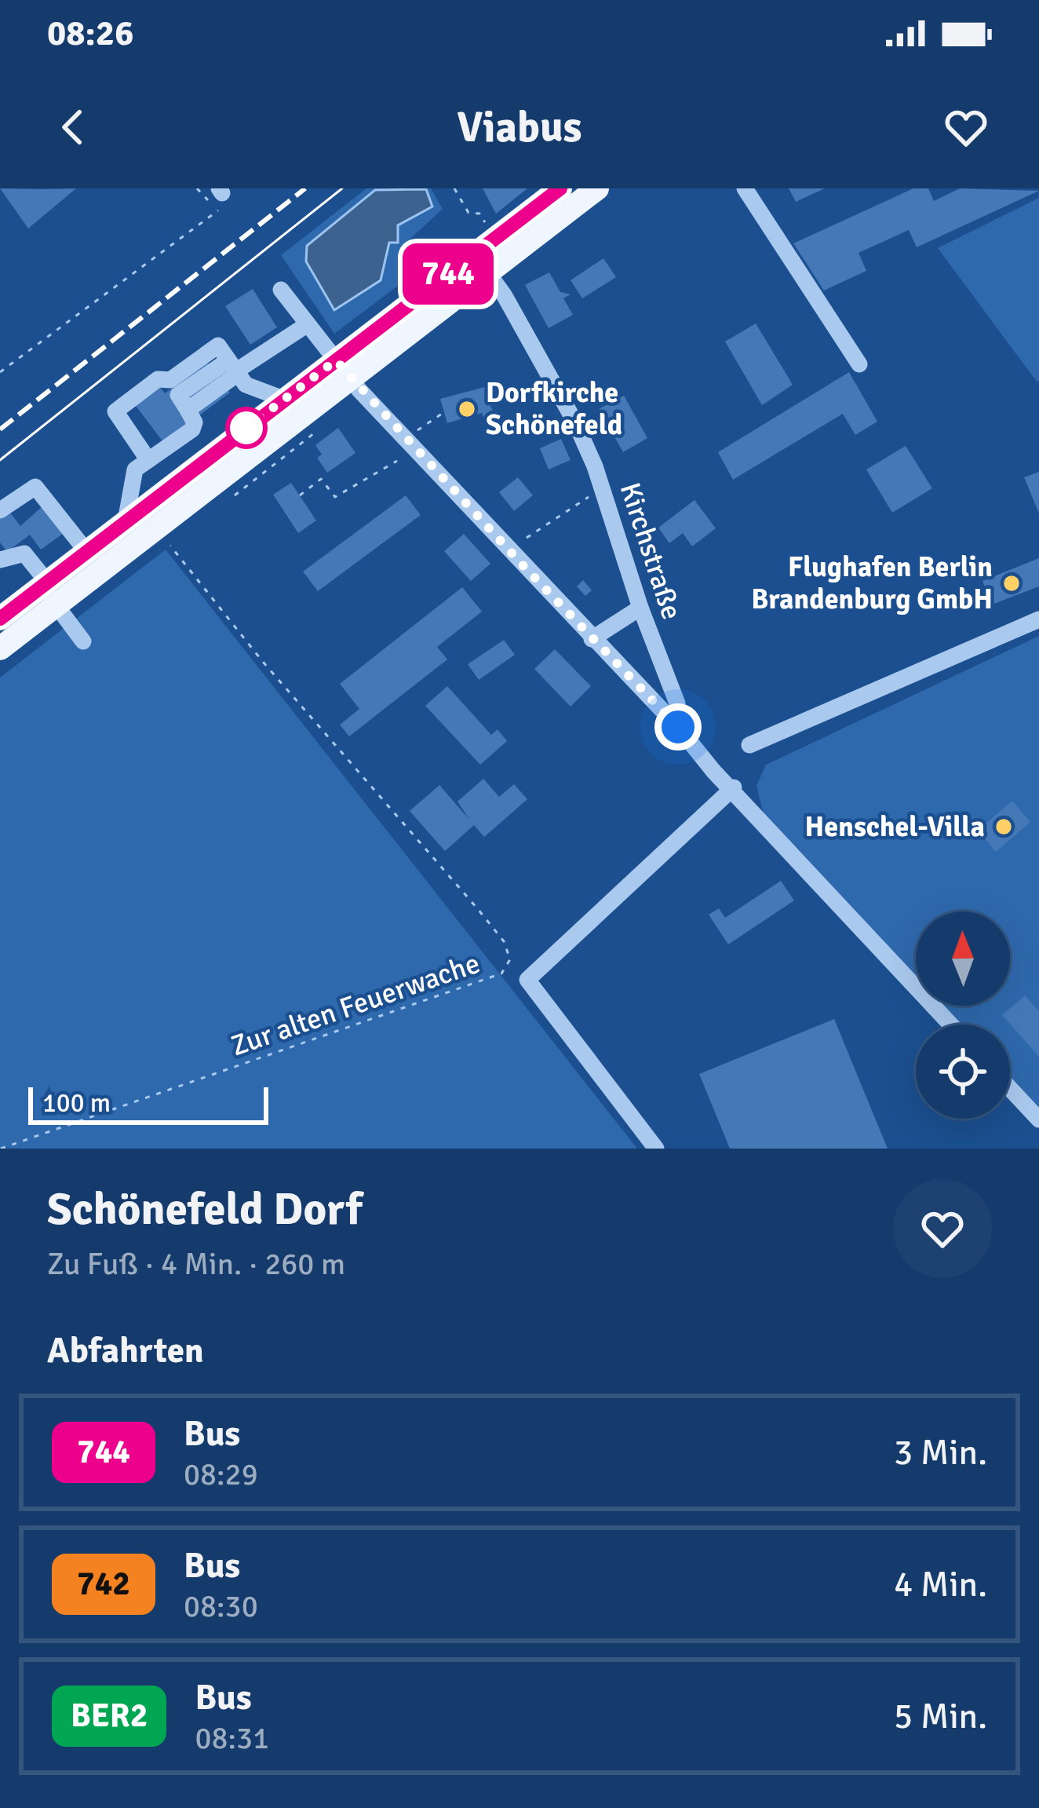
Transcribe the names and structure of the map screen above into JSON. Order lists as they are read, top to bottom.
{
  "streets": {
    "street": ["Kirchstraße"],
    "path": ["Zur alten Feuerwache"]
  },
  "places": ["Dorfkirche Schönefeld", "Flughafen Berlin Brandenburg GmbH", "Henschel-Villa"],
  "lines": ["bus line 744"],
  "scale_bar": "100 m",
  "north": "top",
  "page": {
    "status": "08:26",
    "header": "Viabus",
    "on_map": "744",
    "scale": "100 m",
    "heading": [
      ["Schönefeld Dorf", "Zu Fuß · 4 Min. · 260 m"],
      "Abfahrten"
    ],
    "list": [
      {
        "mark": "744",
        "name": "Bus",
        "note": "08:29",
        "value": "3 Min."
      },
      {
        "mark": "742",
        "name": "Bus",
        "note": "08:30",
        "value": "4 Min."
      },
      {
        "mark": "BER2",
        "name": "Bus",
        "note": "08:31",
        "value": "5 Min."
      }
    ]
  }
}
